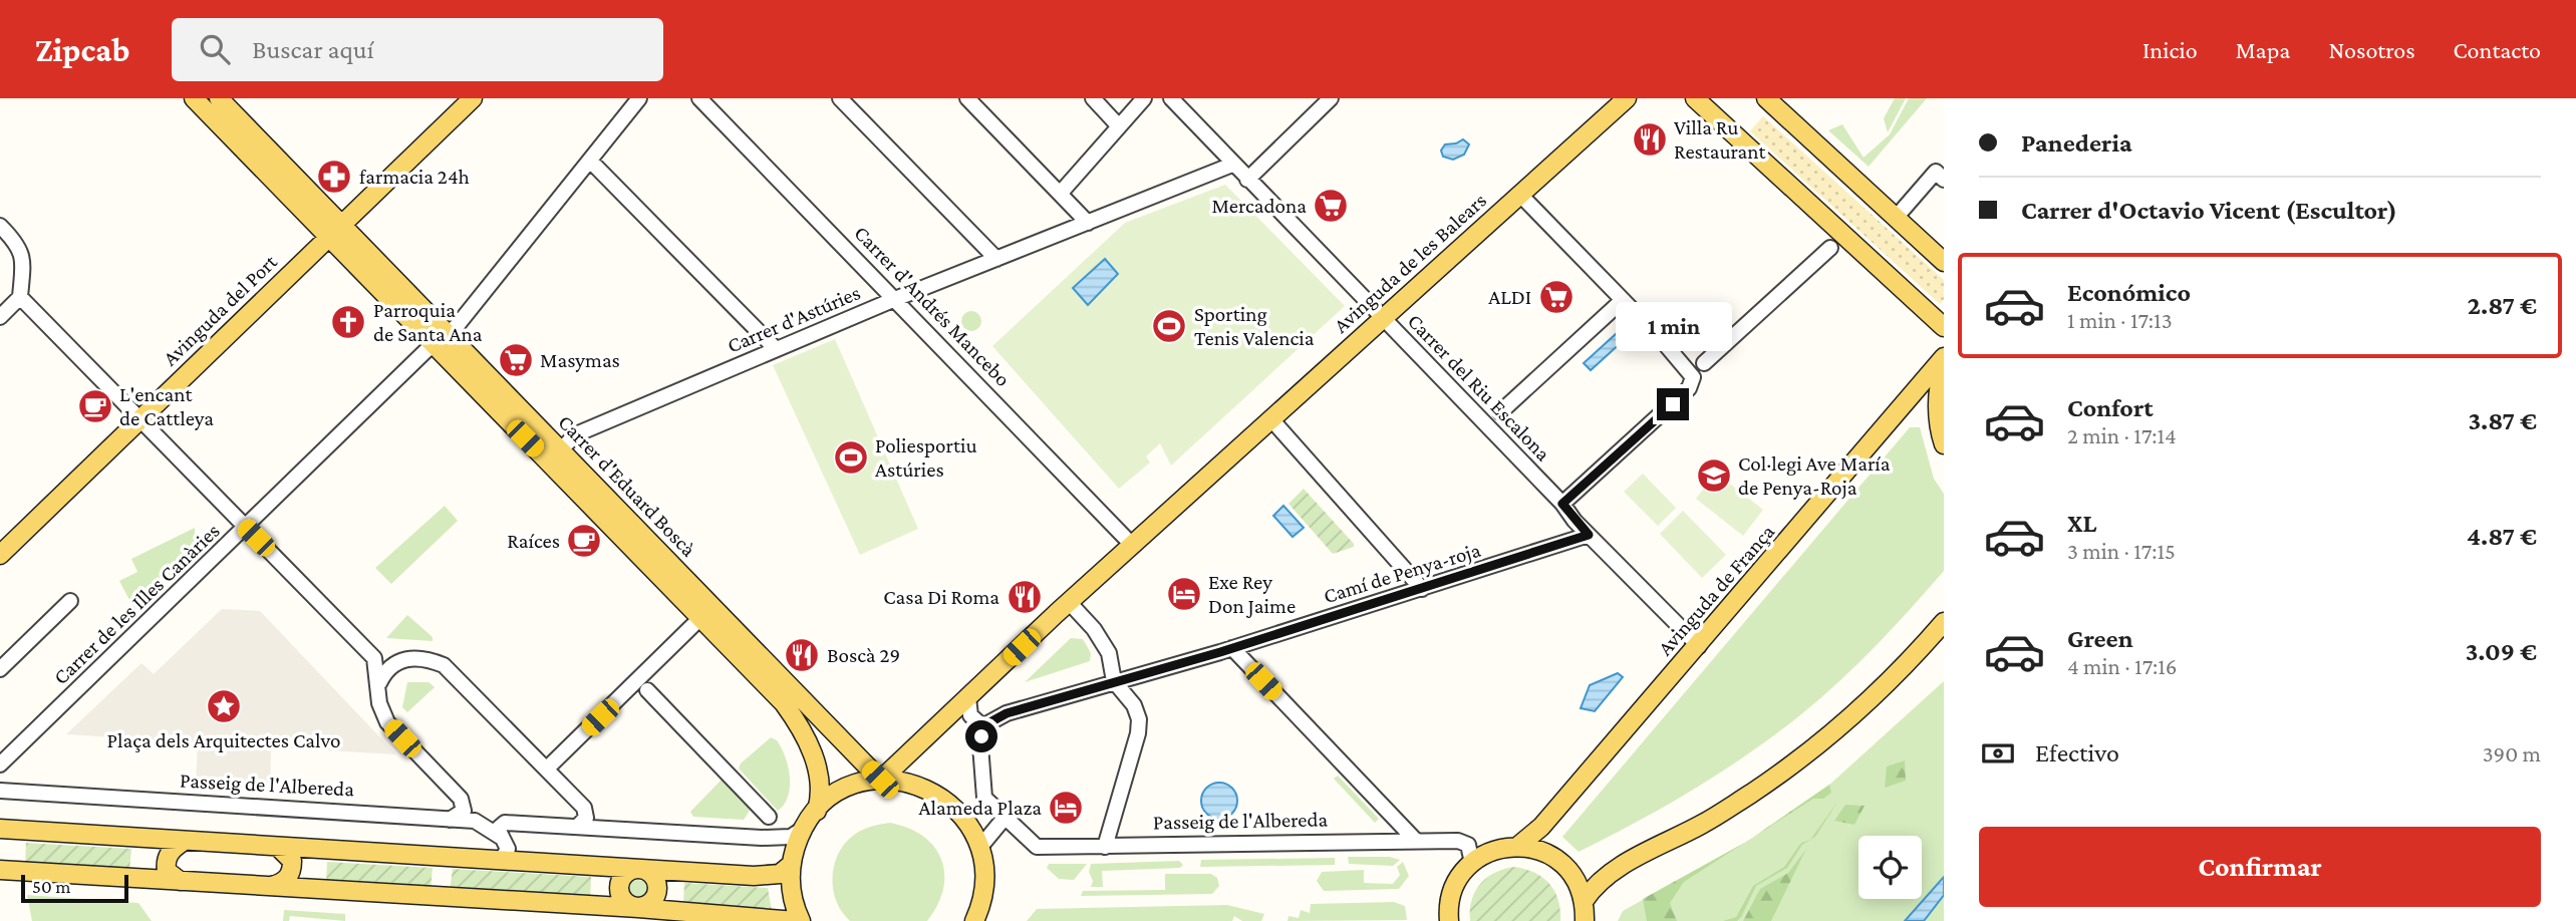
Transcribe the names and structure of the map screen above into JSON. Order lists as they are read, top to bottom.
{
  "streets": {
    "main road": [
      "Avinguda de les Balears",
      "Avinguda del Port",
      "Carrer d'Eduard Boscà",
      "Avinguda de França"
    ],
    "street": [
      "Carrer d'Andrés Mancebo",
      "Carrer d'Astúries",
      "Carrer del Riu Escalona",
      "Camí de Penya-roja",
      "Carrer de les Illes Canàries",
      "Passeig de l'Albereda"
    ]
  },
  "crossings": [
    ["Avinguda de les Balears", "Carrer d'Andrés Mancebo"],
    ["Avinguda de les Balears", "Carrer del Riu Escalona"],
    ["Avinguda de les Balears", "Carrer d'Eduard Boscà"],
    ["Carrer d'Andrés Mancebo", "Carrer d'Astúries"],
    ["Avinguda del Port", "Carrer d'Eduard Boscà"],
    ["Carrer d'Astúries", "Carrer del Riu Escalona"],
    ["Carrer d'Astúries", "Carrer d'Eduard Boscà"],
    ["Carrer del Riu Escalona", "Camí de Penya-roja"],
    ["Carrer del Riu Escalona", "Avinguda de França"],
    ["Carrer d'Eduard Boscà", "Carrer de les Illes Canàries"],
    ["Camí de Penya-roja", "Passeig de l'Albereda"]
  ],
  "places": {
    "restaurant": ["Villa Ru Restaurant", "Casa Di Roma", "Boscà 29"],
    "pharmacy": ["farmacia 24h"],
    "supermarket": ["Mercadona", "ALDI", "Masymas"],
    "church": ["Parroquia de Santa Ana"],
    "sports": ["Sporting Tenis Valencia", "Poliesportiu Astúries"],
    "cafe": ["L'encant de Cattleya", "Raíces"],
    "school or university": ["Col·legi Ave María de Penya-Roja"],
    "hotel": ["Exe Rey Don Jaime", "Alameda Plaza"],
    "place": ["Plaça dels Arquitectes Calvo"]
  },
  "scale_bar": "50 m",
  "page": {
    "header": "Zipcab",
    "search": "Buscar aquí",
    "nav": [
      "Inicio",
      "Mapa",
      "Nosotros",
      "Contacto"
    ],
    "banner": ["Panederia", "Carrer d'Octavio Vicent (Escultor)"],
    "list": [
      {
        "name": "Económico",
        "note": "1 min · 17:13",
        "value": "2.87 €"
      },
      {
        "name": "Confort",
        "note": "2 min · 17:14",
        "value": "3.87 €"
      },
      {
        "name": "XL",
        "note": "3 min · 17:15",
        "value": "4.87 €"
      },
      {
        "name": "Green",
        "note": "4 min · 17:16",
        "value": "3.09 €"
      }
    ],
    "bubble": "1 min",
    "pay": ["Efectivo", "390 m"],
    "buttons": "Confirmar",
    "scale": "50 m"
  }
}
